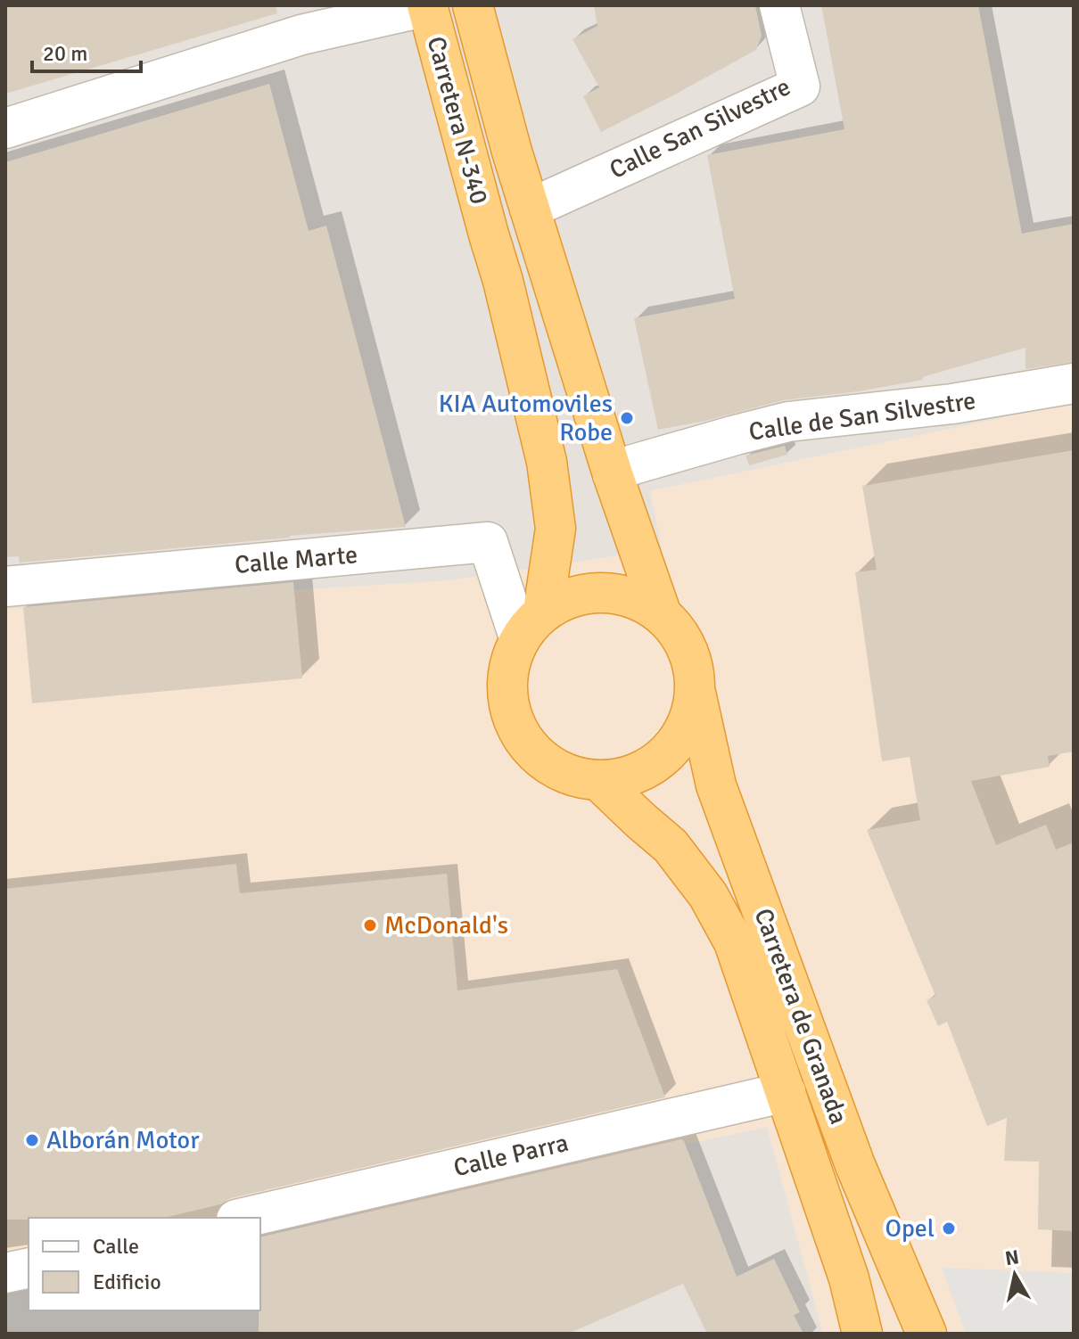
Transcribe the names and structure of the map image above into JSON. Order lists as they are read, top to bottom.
{
  "streets": {
    "highway": ["Carretera N-340", "Carretera de Granada"],
    "street": [
      "Calle San Silvestre",
      "Calle de San Silvestre",
      "Calle Marte",
      "Calle Parra"
    ]
  },
  "crossings": [
    ["Carretera N-340", "Calle Marte"],
    ["Carretera N-340", "Carretera de Granada"],
    ["Calle Marte", "Carretera de Granada"],
    ["Carretera de Granada", "Calle Parra"]
  ],
  "places": [
    "KIA Automoviles Robe",
    "McDonald's",
    "Alborán Motor",
    "Opel"
  ],
  "legend": ["Calle", "Edificio"],
  "scale_bar": "20 m",
  "north": "top"
}
